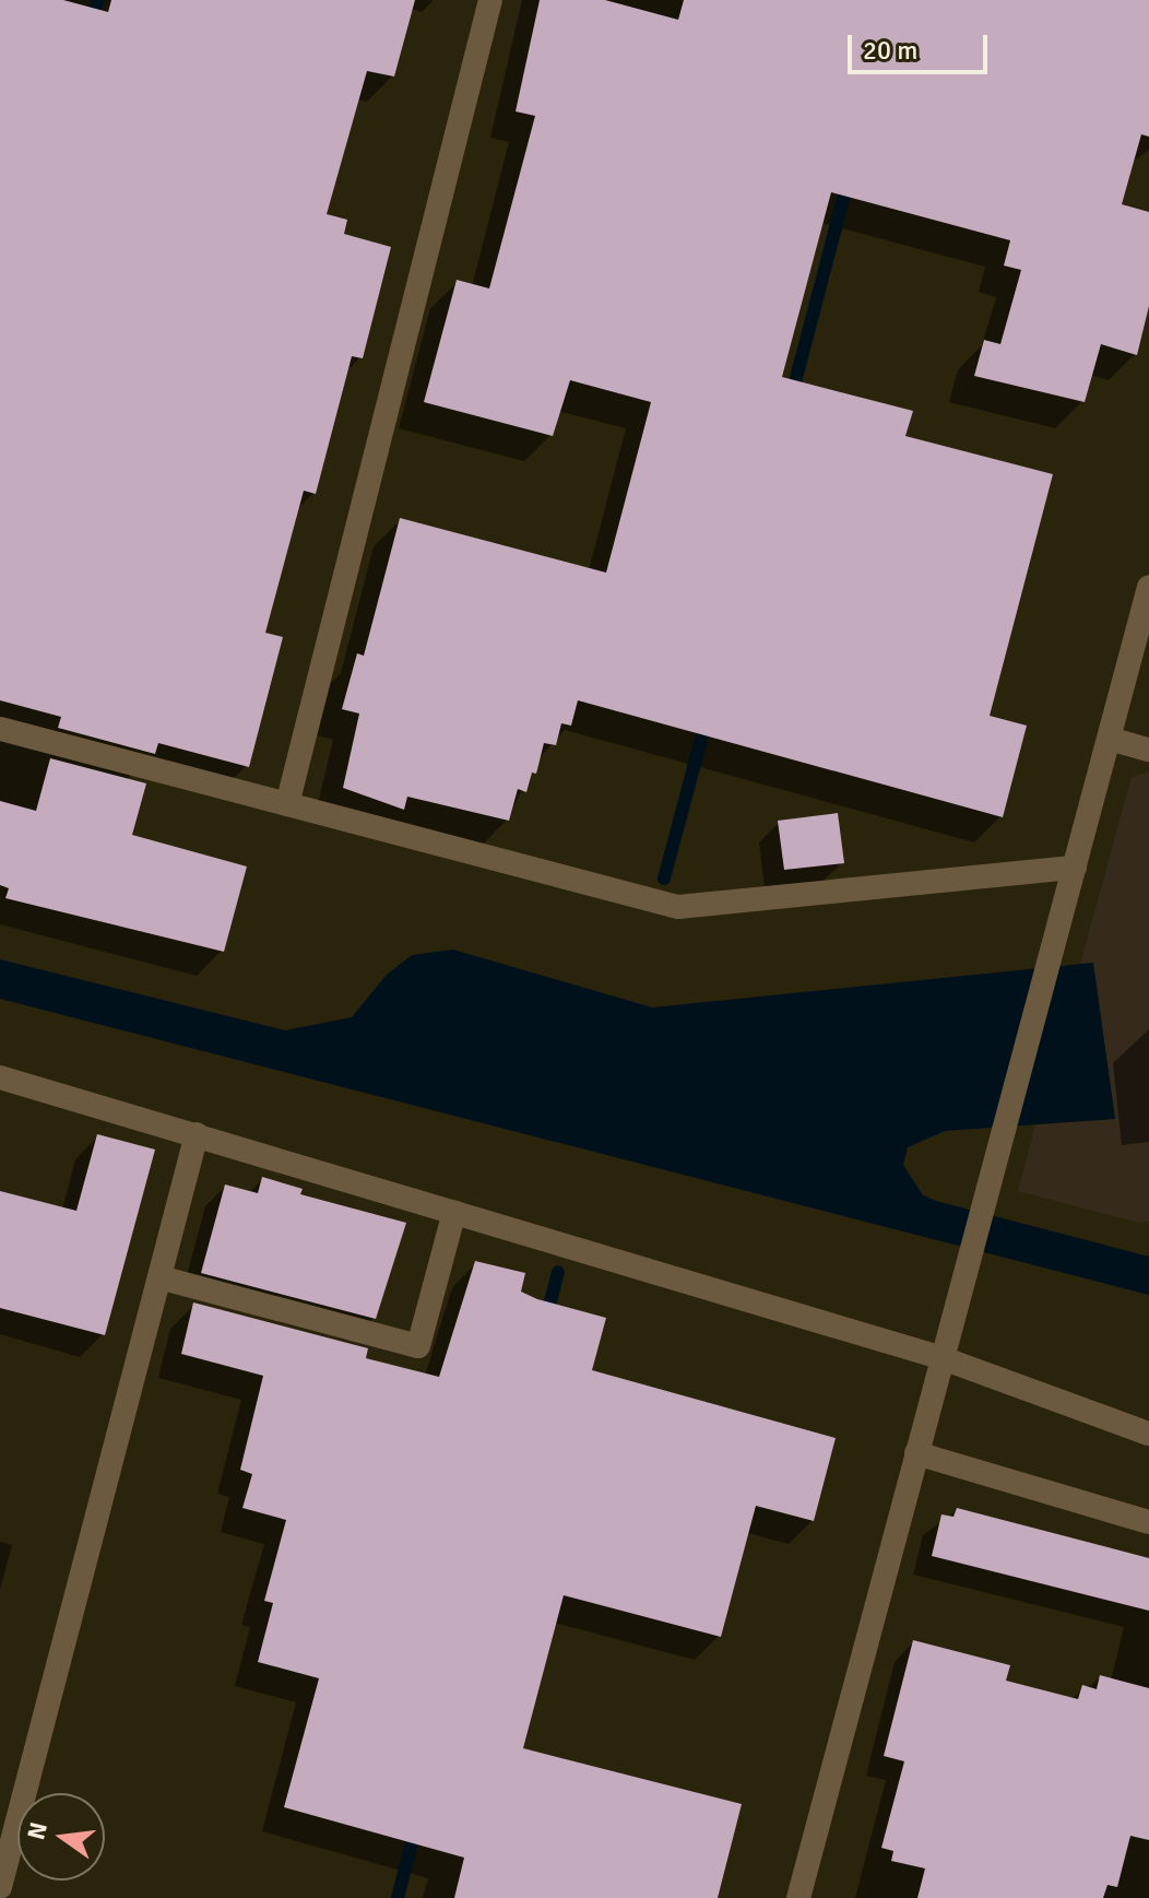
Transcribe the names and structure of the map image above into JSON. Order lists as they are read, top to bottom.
{
  "scale_bar": "20 m",
  "north": "left"
}
